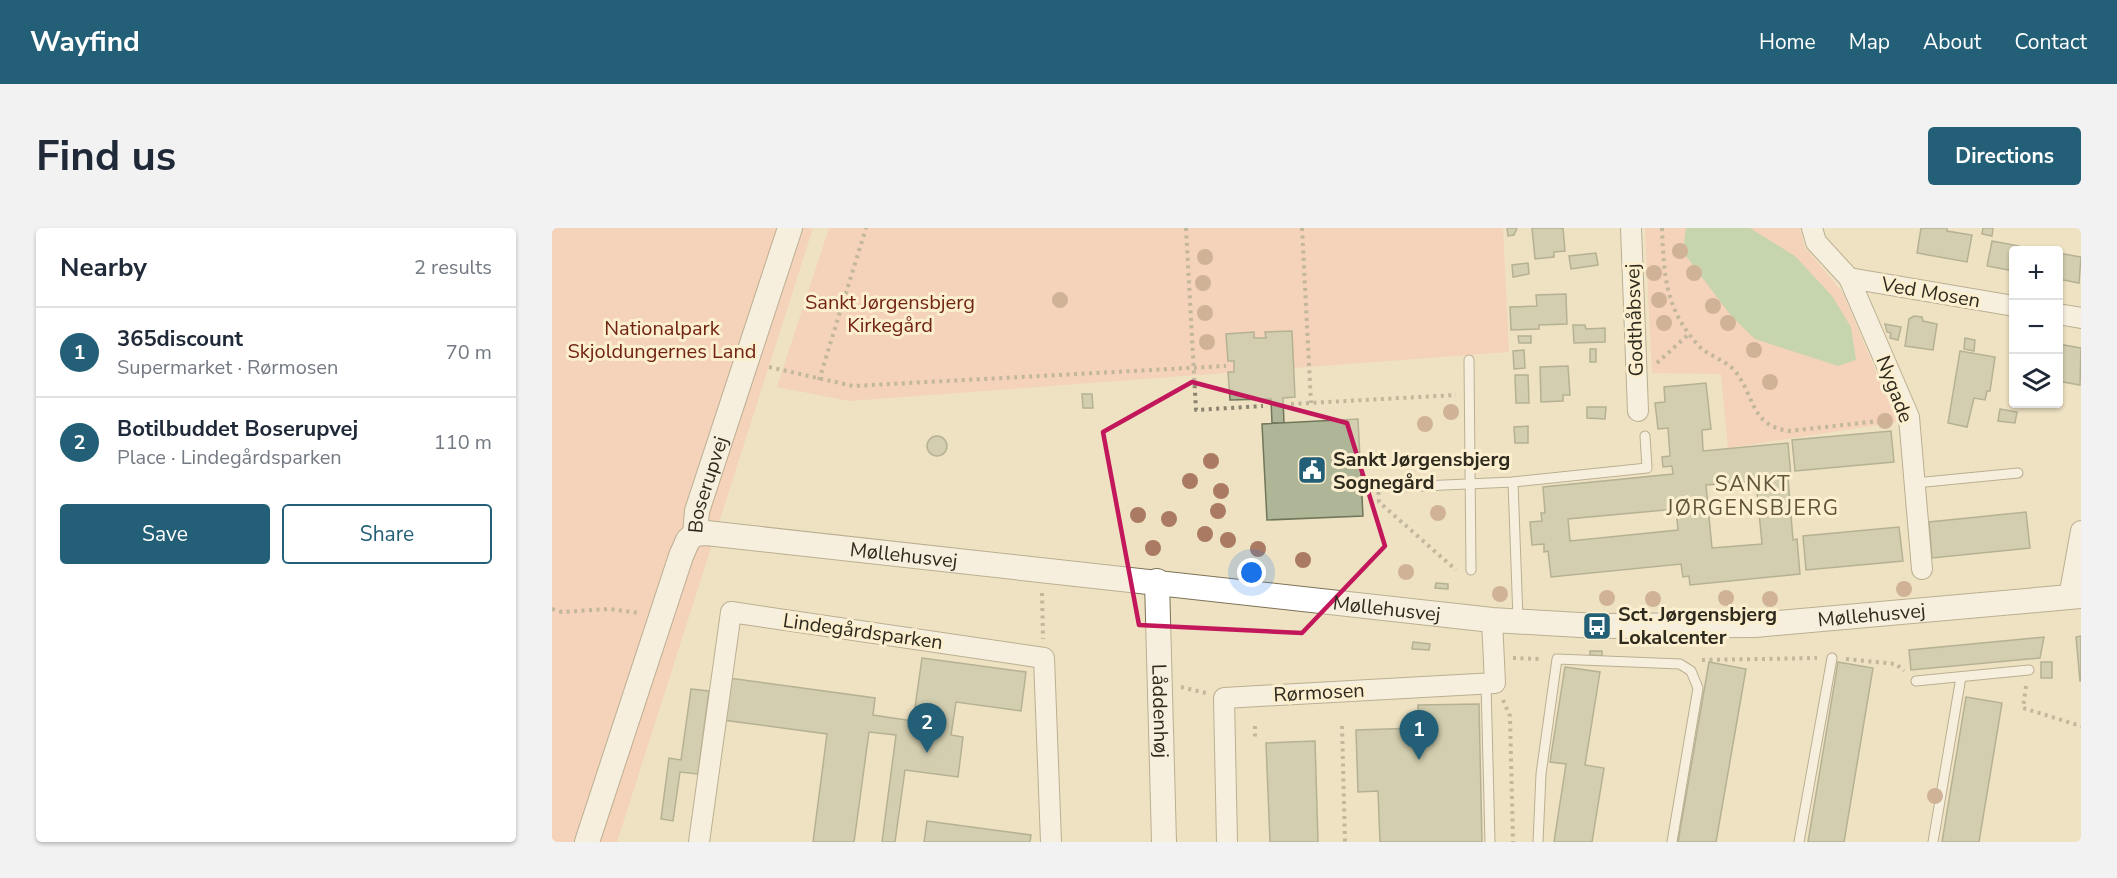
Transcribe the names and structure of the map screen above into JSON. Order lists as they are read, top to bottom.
{
  "streets": {
    "street": [
      "Ved Mosen",
      "Godthåbsvej",
      "Nygade",
      "Boserupvej",
      "Møllehusvej",
      "Lindegårdsparken",
      "Rørmosen",
      "Låddenhøj"
    ]
  },
  "crossings": [
    ["Ved Mosen", "Nygade"],
    ["Boserupvej", "Møllehusvej"],
    ["Møllehusvej", "Låddenhøj"]
  ],
  "districts": ["SANKT JØRGENSBJERG"],
  "parks": ["Sankt Jørgensbjerg Kirkegård", "Nationalpark Skjoldungernes Land"],
  "places": {
    "public building": ["Sankt Jørgensbjerg Sognegård"],
    "bus stop": ["Sct. Jørgensbjerg Lokalcenter"]
  },
  "page": {
    "header": "Wayfind",
    "nav": [
      "Home",
      "Map",
      "About",
      "Contact"
    ],
    "buttons": [
      "Directions",
      ["Save", "Share"]
    ],
    "title": "Find us",
    "heading": ["Nearby", "2 results"],
    "map_buttons": ["+", "−"],
    "list": [
      {
        "mark": "1",
        "name": "365discount",
        "note": "Supermarket · Rørmosen",
        "value": "70 m"
      },
      {
        "mark": "2",
        "name": "Botilbuddet Boserupvej",
        "note": "Place · Lindegårdsparken",
        "value": "110 m"
      }
    ],
    "pins": ["2", "1"]
  }
}
